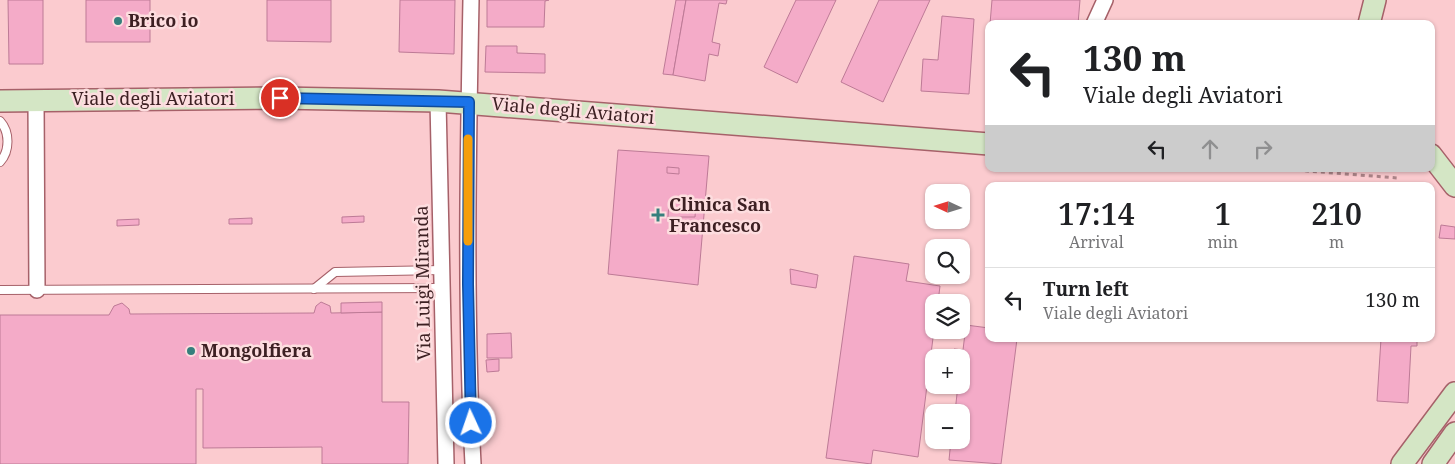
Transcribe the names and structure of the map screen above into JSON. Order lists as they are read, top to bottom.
{
  "streets": {
    "main road": ["Viale degli Aviatori"],
    "street": ["Via Luigi Miranda"]
  },
  "crossings": [
    ["Viale degli Aviatori", "Via Luigi Miranda"]
  ],
  "places": {
    "other": ["Brico io", "Mongolfiera"],
    "health": ["Clinica San Francesco"]
  },
  "north": "left",
  "page": {
    "turn": ["130 m", "Viale degli Aviatori"],
    "eta": [
      "17:14",
      "Arrival",
      "1",
      "min",
      "210",
      "m"
    ],
    "map_buttons": ["+", "−"],
    "list": [
      {
        "name": "Turn left",
        "note": "Viale degli Aviatori",
        "value": "130 m"
      }
    ]
  }
}
